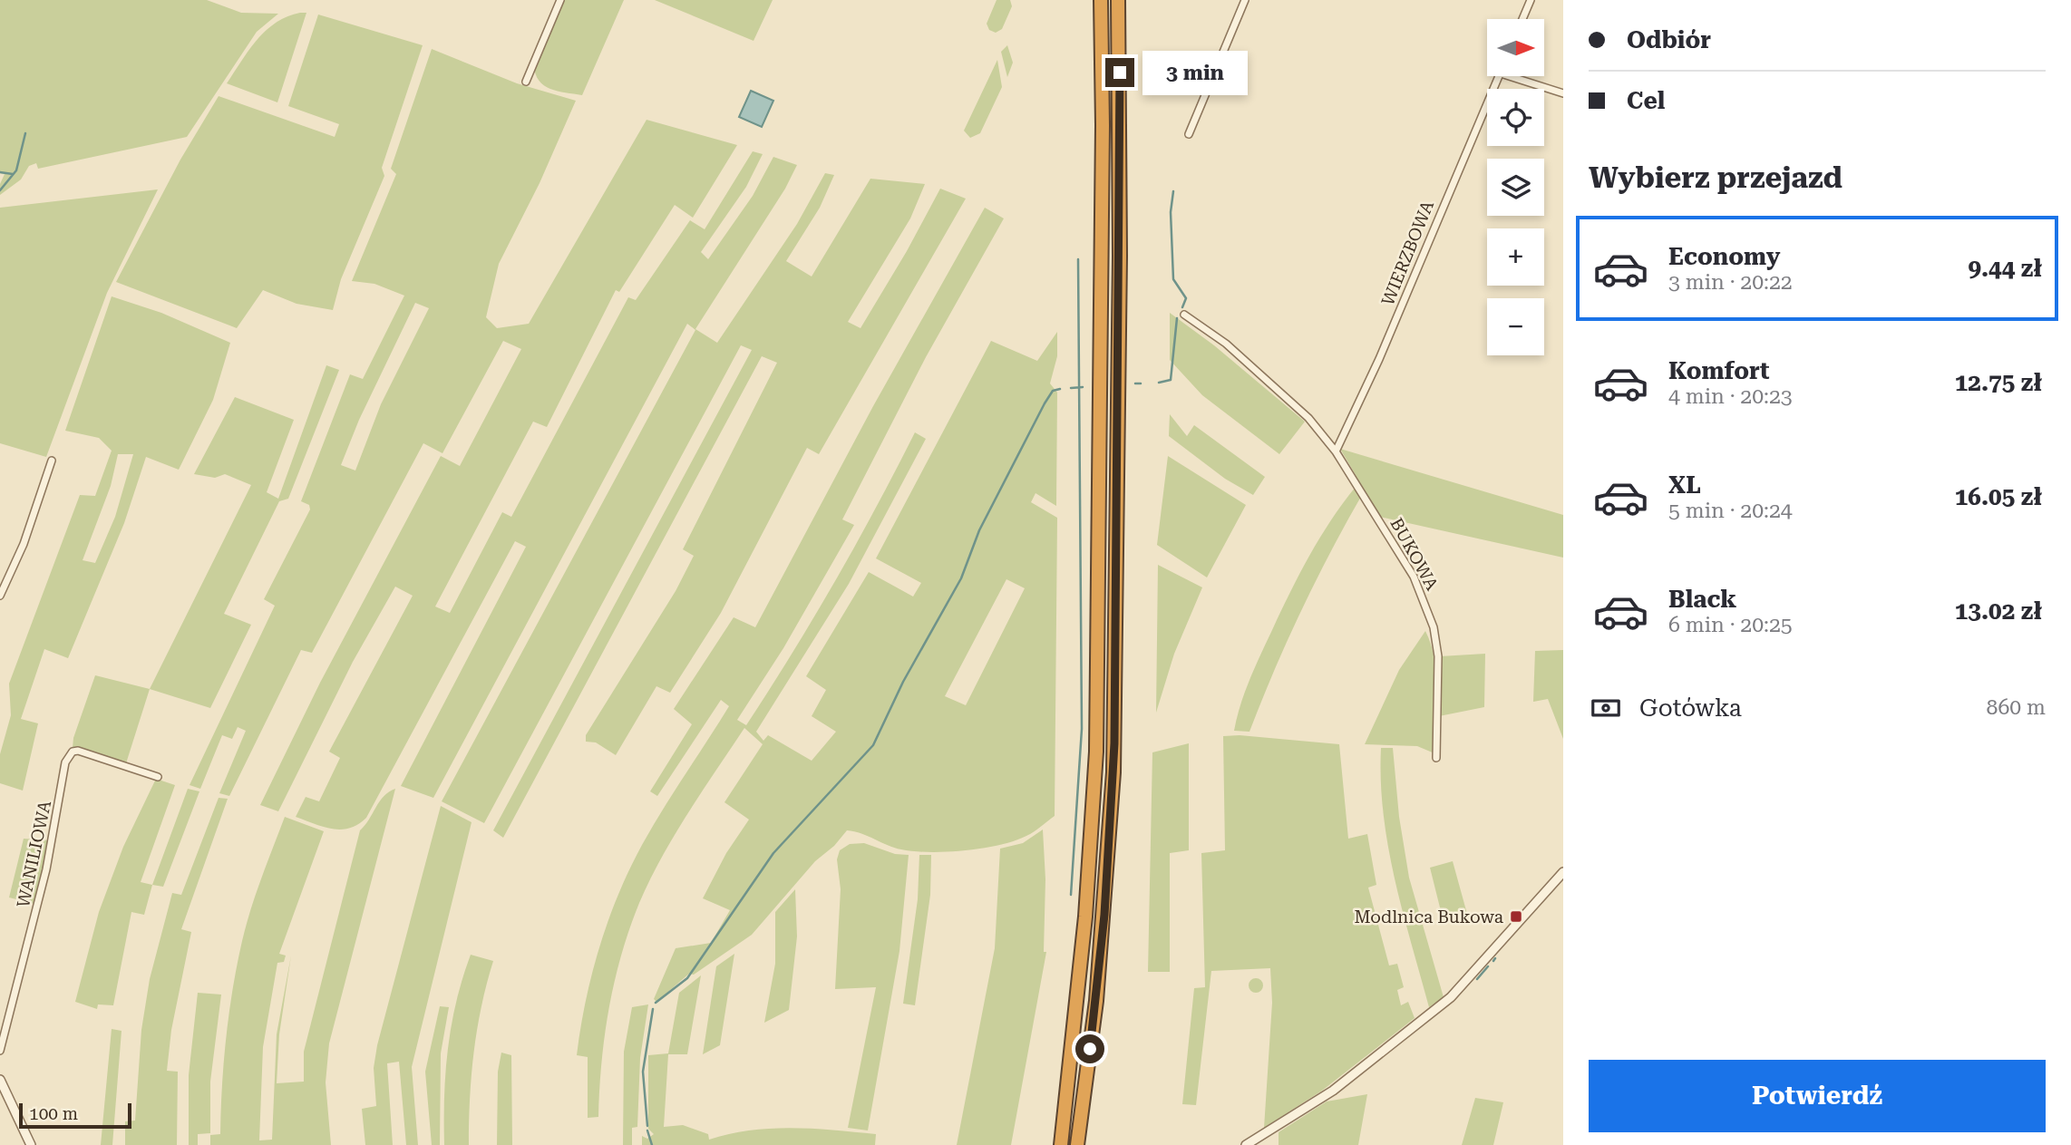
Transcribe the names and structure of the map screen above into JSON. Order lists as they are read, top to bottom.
{
  "streets": {
    "street": ["WIERZBOWA", "BUKOWA", "WANILIOWA"]
  },
  "crossings": [
    ["WIERZBOWA", "BUKOWA"]
  ],
  "places": {
    "transit": ["Modlnica Bukowa"]
  },
  "scale_bar": "100 m",
  "north": "right",
  "page": {
    "banner": ["Odbiór", "Cel"],
    "map_buttons": ["+", "−"],
    "bubble": "3 min",
    "heading": "Wybierz przejazd",
    "list": [
      {
        "name": "Economy",
        "note": "3 min · 20:22",
        "value": "9.44 zł"
      },
      {
        "name": "Komfort",
        "note": "4 min · 20:23",
        "value": "12.75 zł"
      },
      {
        "name": "XL",
        "note": "5 min · 20:24",
        "value": "16.05 zł"
      },
      {
        "name": "Black",
        "note": "6 min · 20:25",
        "value": "13.02 zł"
      }
    ],
    "pay": ["Gotówka", "860 m"],
    "buttons": "Potwierdź",
    "scale": "100 m"
  }
}
